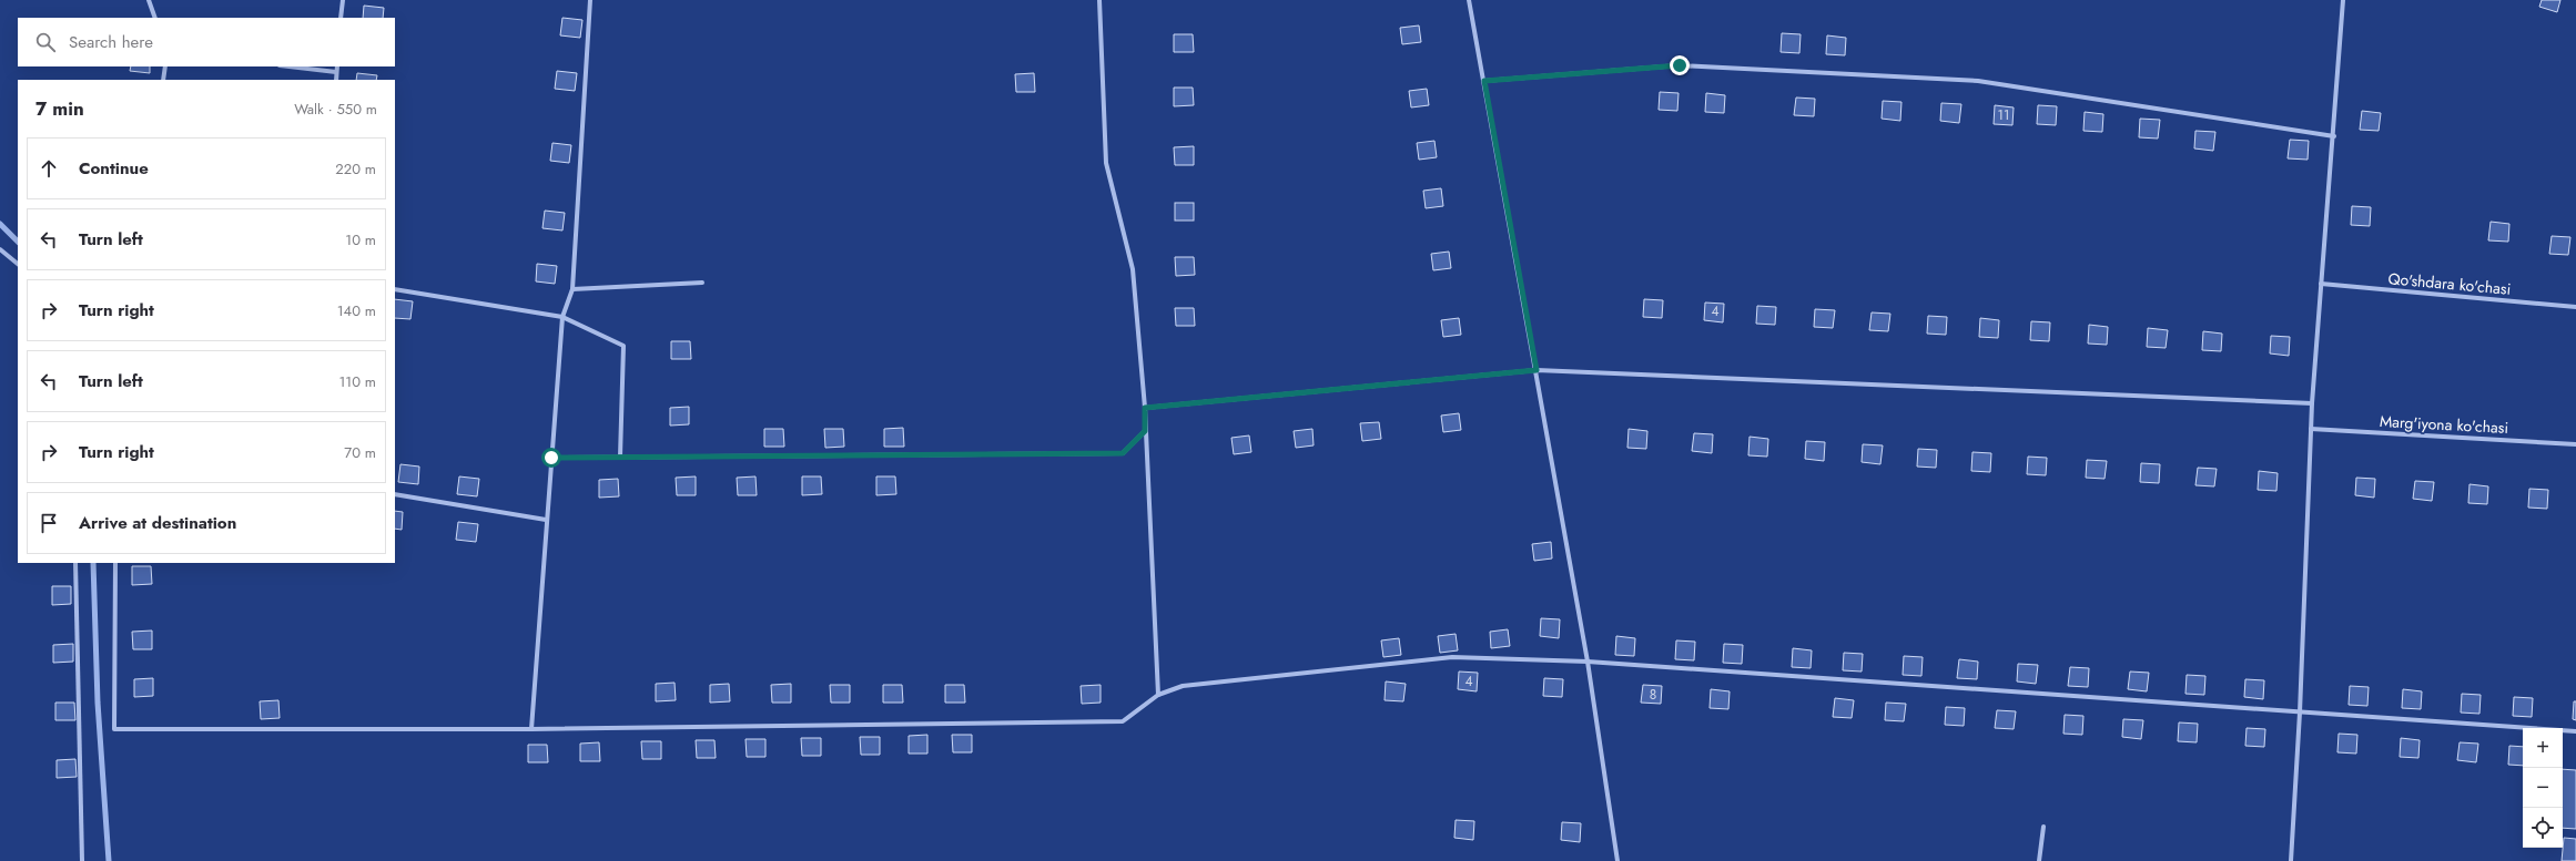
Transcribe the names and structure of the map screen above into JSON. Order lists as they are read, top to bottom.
{
  "streets": {
    "street": ["Qo'shdara ko'chasi", "Marg'iyona ko'chasi"]
  },
  "house_numbers": [
    "11",
    "4",
    "4",
    "8"
  ],
  "page": {
    "search": "Search here",
    "heading": ["7 min", "Walk · 550 m"],
    "list": [
      ["Continue", "220 m"],
      ["Turn left", "10 m"],
      ["Turn right", "140 m"],
      ["Turn left", "110 m"],
      ["Turn right", "70 m"],
      "Arrive at destination"
    ],
    "map_buttons": ["+", "−"]
  }
}
